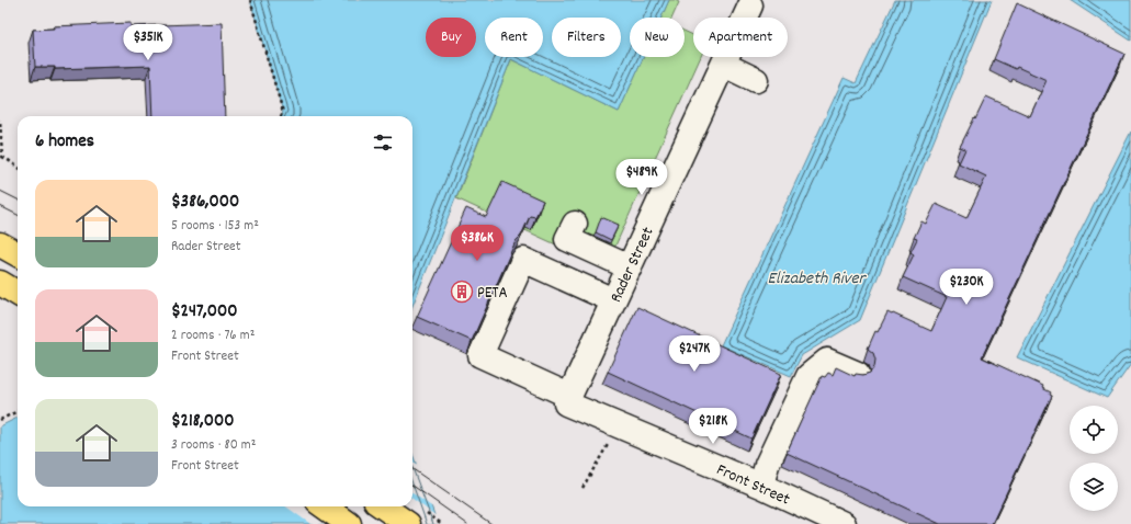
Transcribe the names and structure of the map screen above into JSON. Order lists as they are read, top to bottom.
{
  "streets": {
    "street": ["Rader Street", "Front Street"]
  },
  "crossings": [
    ["Rader Street", "Front Street"]
  ],
  "water": ["Elizabeth River"],
  "places": {
    "building": ["PETA"]
  },
  "page": {
    "chip": [
      "Buy",
      "Rent",
      "Filters",
      "New",
      "Apartment"
    ],
    "price": [
      "$351K",
      "$489K",
      "$386K",
      "$230K",
      "$247K",
      "$218K"
    ],
    "heading": "6 homes",
    "list": [
      {
        "name": "$386,000",
        "note": "5 rooms · 153 m² · Rader Street"
      },
      {
        "name": "$247,000",
        "note": "2 rooms · 76 m² · Front Street"
      },
      {
        "name": "$218,000",
        "note": "3 rooms · 80 m² · Front Street"
      }
    ]
  }
}
